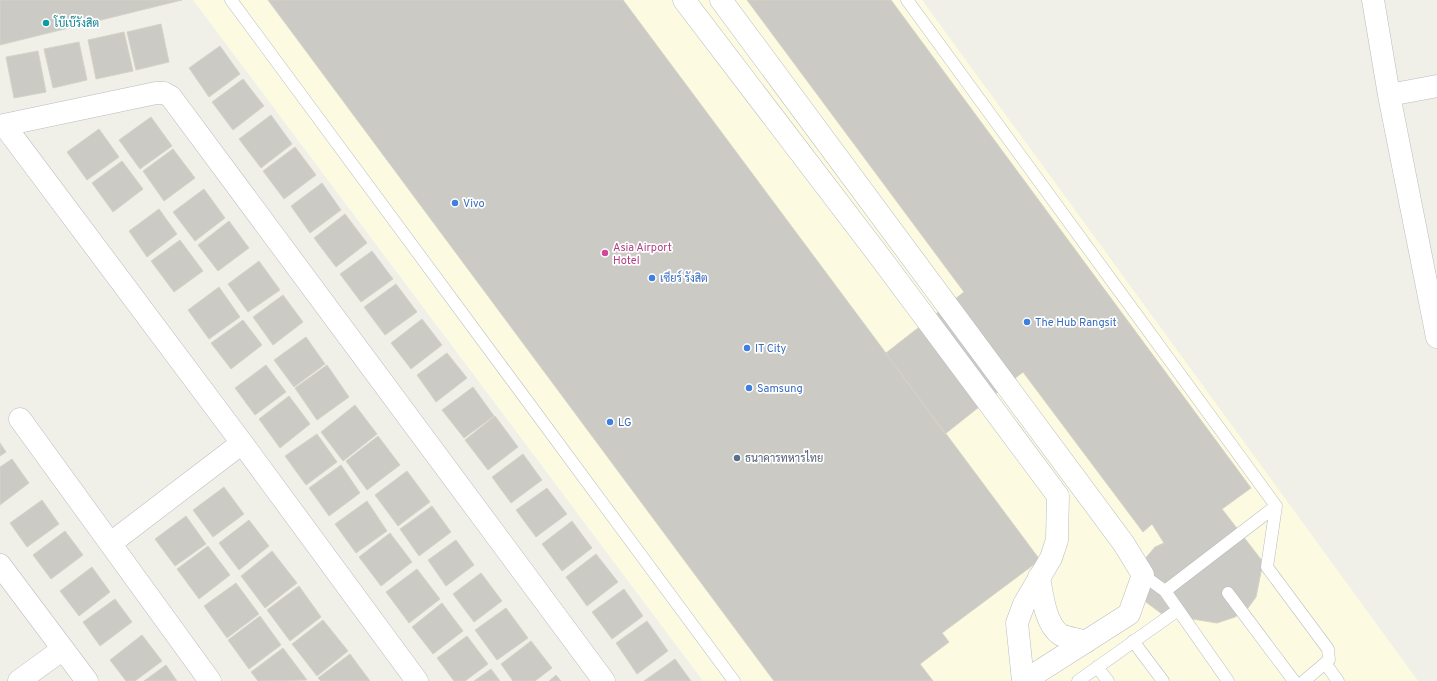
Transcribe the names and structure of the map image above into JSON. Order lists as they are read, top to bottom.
{
  "places": [
    "โบ๊เบ๊รังสิต",
    "Vivo",
    "Asia Airport Hotel",
    "เซียร์ รังสิต",
    "The Hub Rangsit",
    "IT City",
    "Samsung",
    "LG",
    "ธนาคารทหารไทย"
  ]
}
